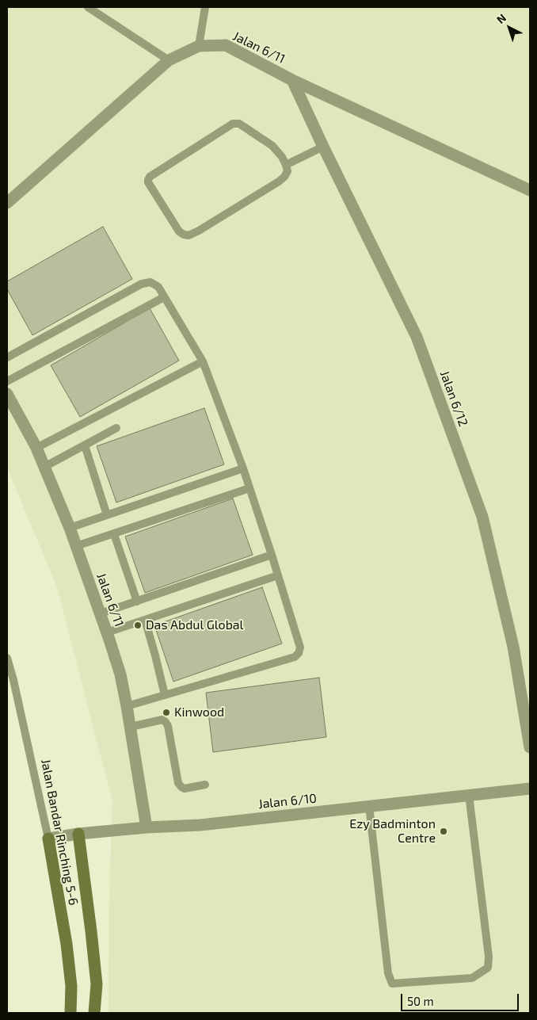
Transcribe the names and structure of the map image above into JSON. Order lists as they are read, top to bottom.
{
  "streets": {
    "street": [
      "Jalan 6/11",
      "Jalan 6/12",
      "Jalan 6/10",
      "Jalan Bandar Rinching 5-6"
    ]
  },
  "crossings": [
    ["Jalan 6/11", "Jalan 6/12"],
    ["Jalan 6/11", "Jalan 6/10"],
    ["Jalan 6/10", "Jalan Bandar Rinching 5-6"]
  ],
  "places": ["Das Abdul Global", "Kinwood", "Ezy Badminton Centre"],
  "scale_bar": "50 m",
  "north": "top left"
}
